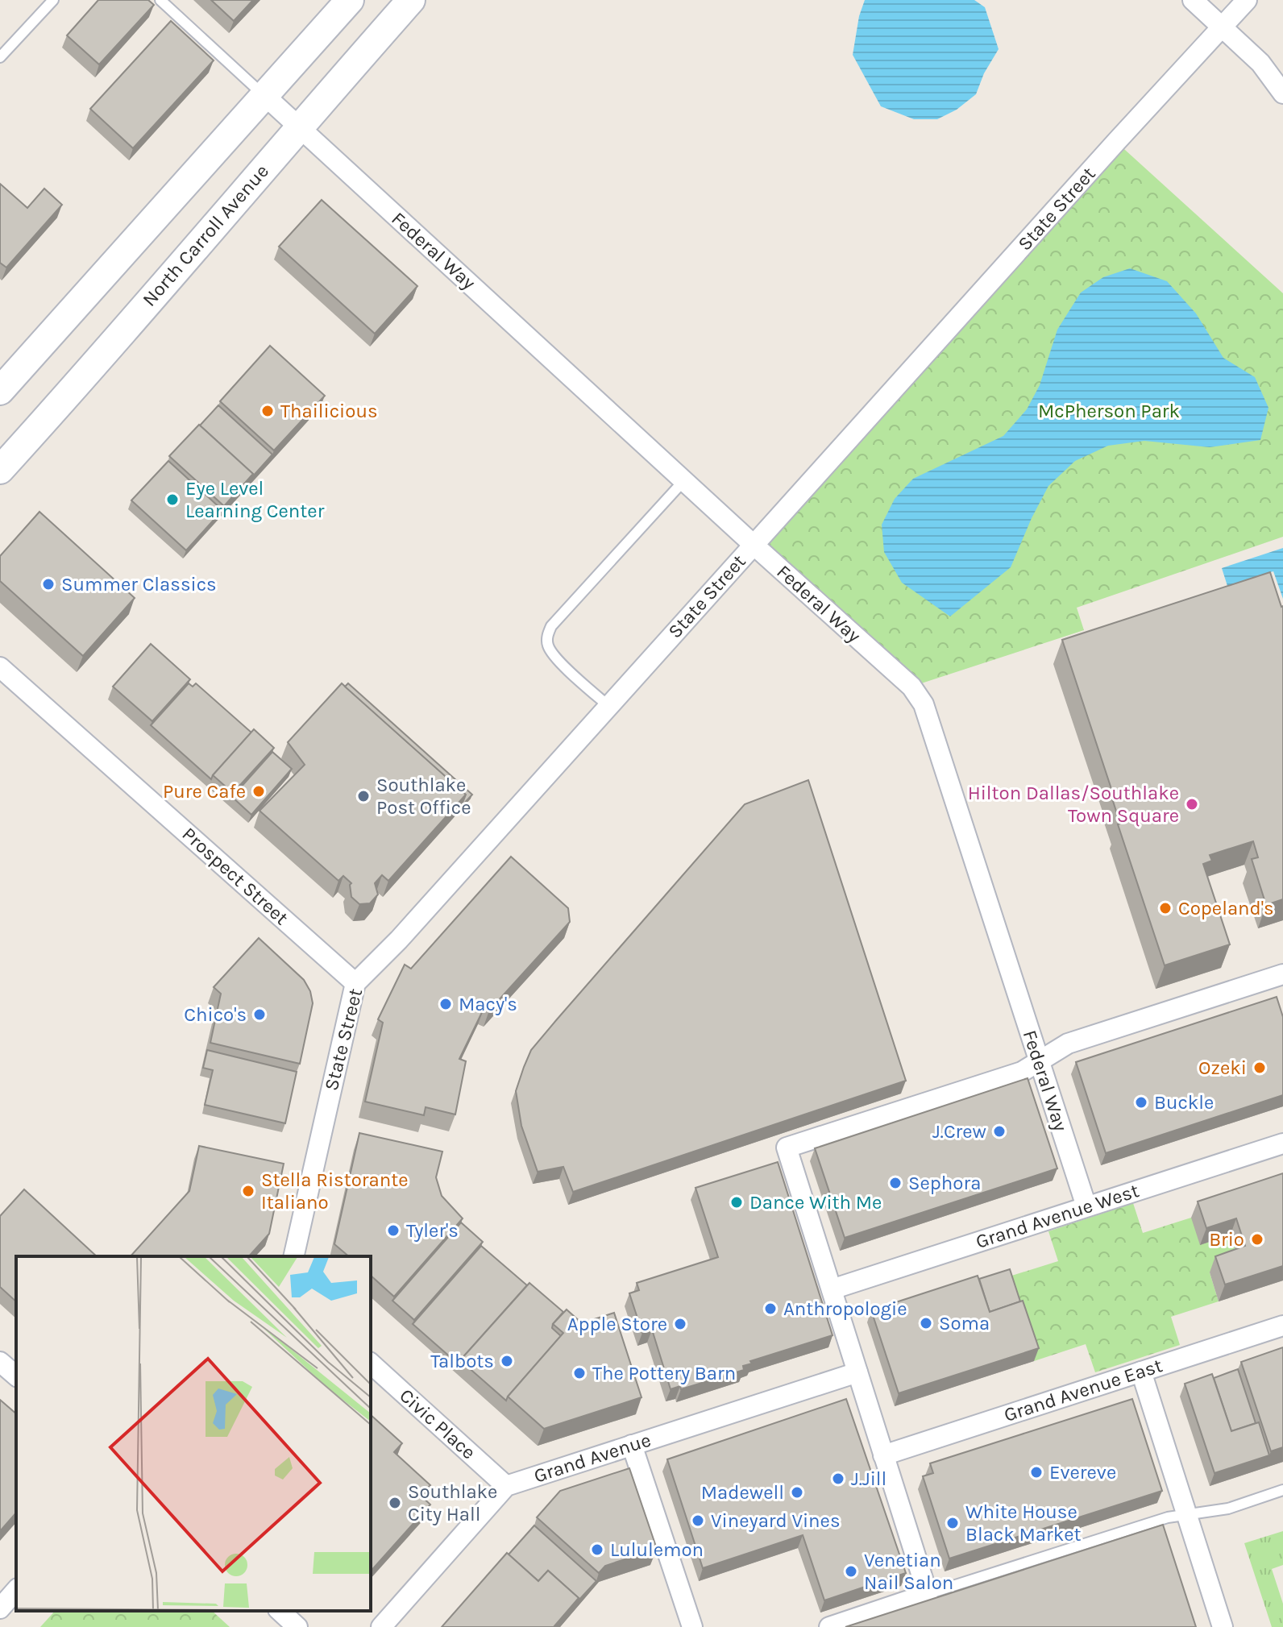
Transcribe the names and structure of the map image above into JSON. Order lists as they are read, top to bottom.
{
  "streets": {
    "main road": ["North Carroll Avenue"],
    "street": [
      "State Street",
      "Federal Way",
      "Prospect Street",
      "Grand Avenue West",
      "Grand Avenue East",
      "Civic Place",
      "Grand Avenue"
    ]
  },
  "crossings": [
    ["State Street", "Federal Way"],
    ["State Street", "Prospect Street"],
    ["North Carroll Avenue", "Federal Way"],
    ["Federal Way", "Grand Avenue West"],
    ["Civic Place", "Grand Avenue"]
  ],
  "parks": ["McPherson Park"],
  "places": [
    "Thailicious",
    "Eye Level Learning Center",
    "Summer Classics",
    "Pure Cafe",
    "Southlake Post Office",
    "Hilton Dallas/Southlake Town Square",
    "Copeland's",
    "Macy's",
    "Chico's",
    "Ozeki",
    "Buckle",
    "J.Crew",
    "Sephora",
    "Stella Ristorante Italiano",
    "Dance With Me",
    "Tyler's",
    "Brio",
    "Anthropologie",
    "Soma",
    "Apple Store",
    "Talbots",
    "The Pottery Barn",
    "Evereve",
    "J.Jill",
    "Madewell",
    "Southlake City Hall",
    "Vineyard Vines",
    "White House Black Market",
    "Lululemon",
    "Venetian Nail Salon"
  ]
}
